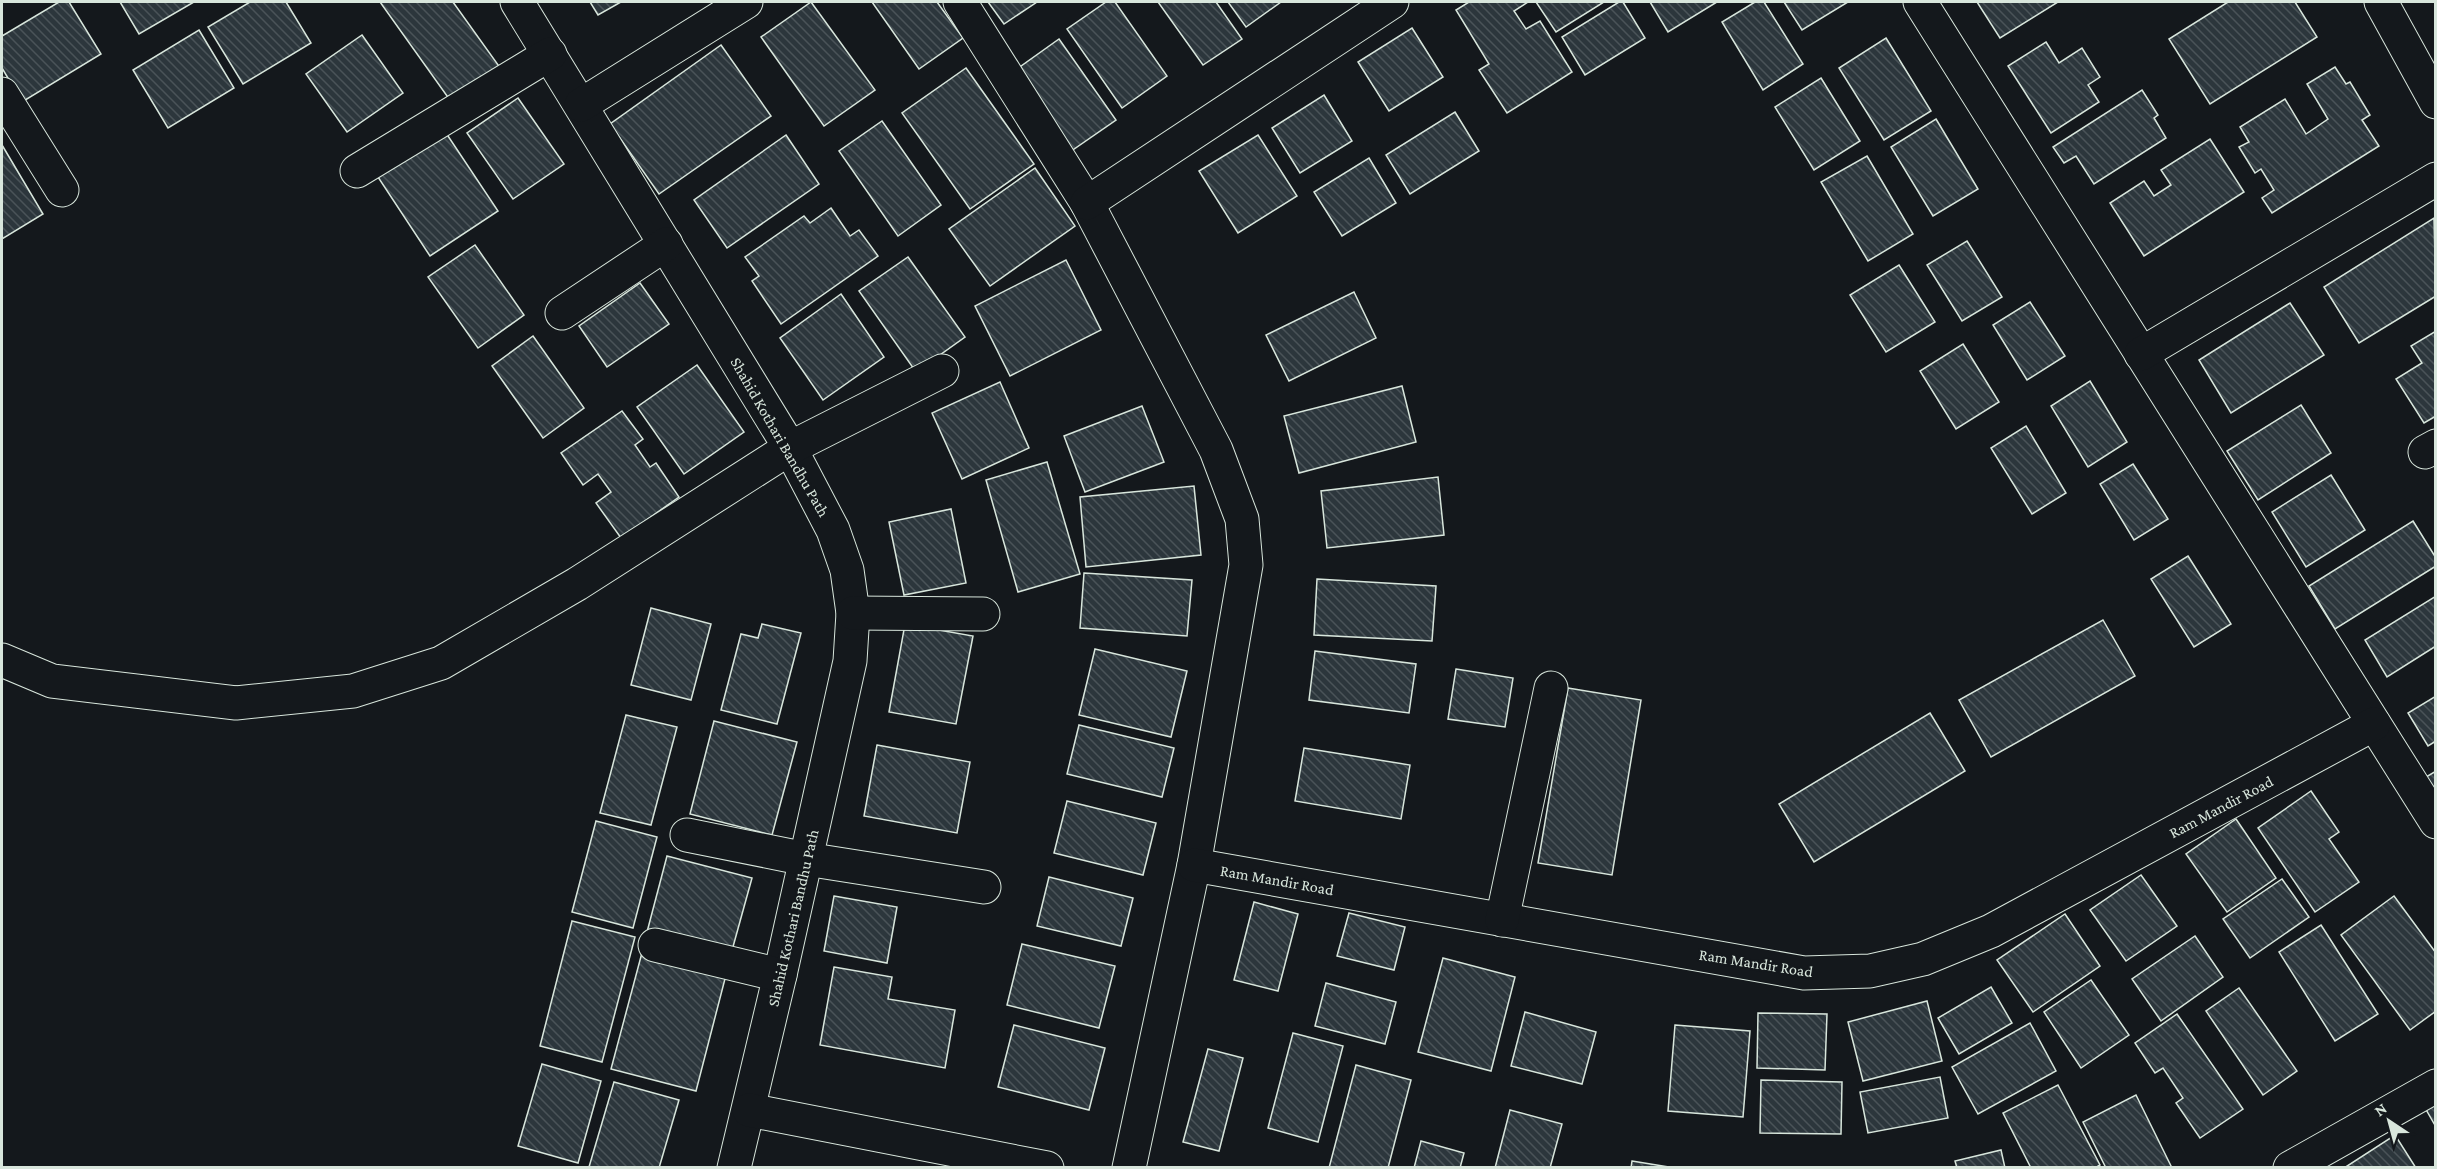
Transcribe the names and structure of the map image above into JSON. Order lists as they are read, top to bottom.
{
  "streets": {
    "street": ["Shahid Kothari Bandhu Path", "Ram Mandir Road"]
  },
  "north": "top left"
}
